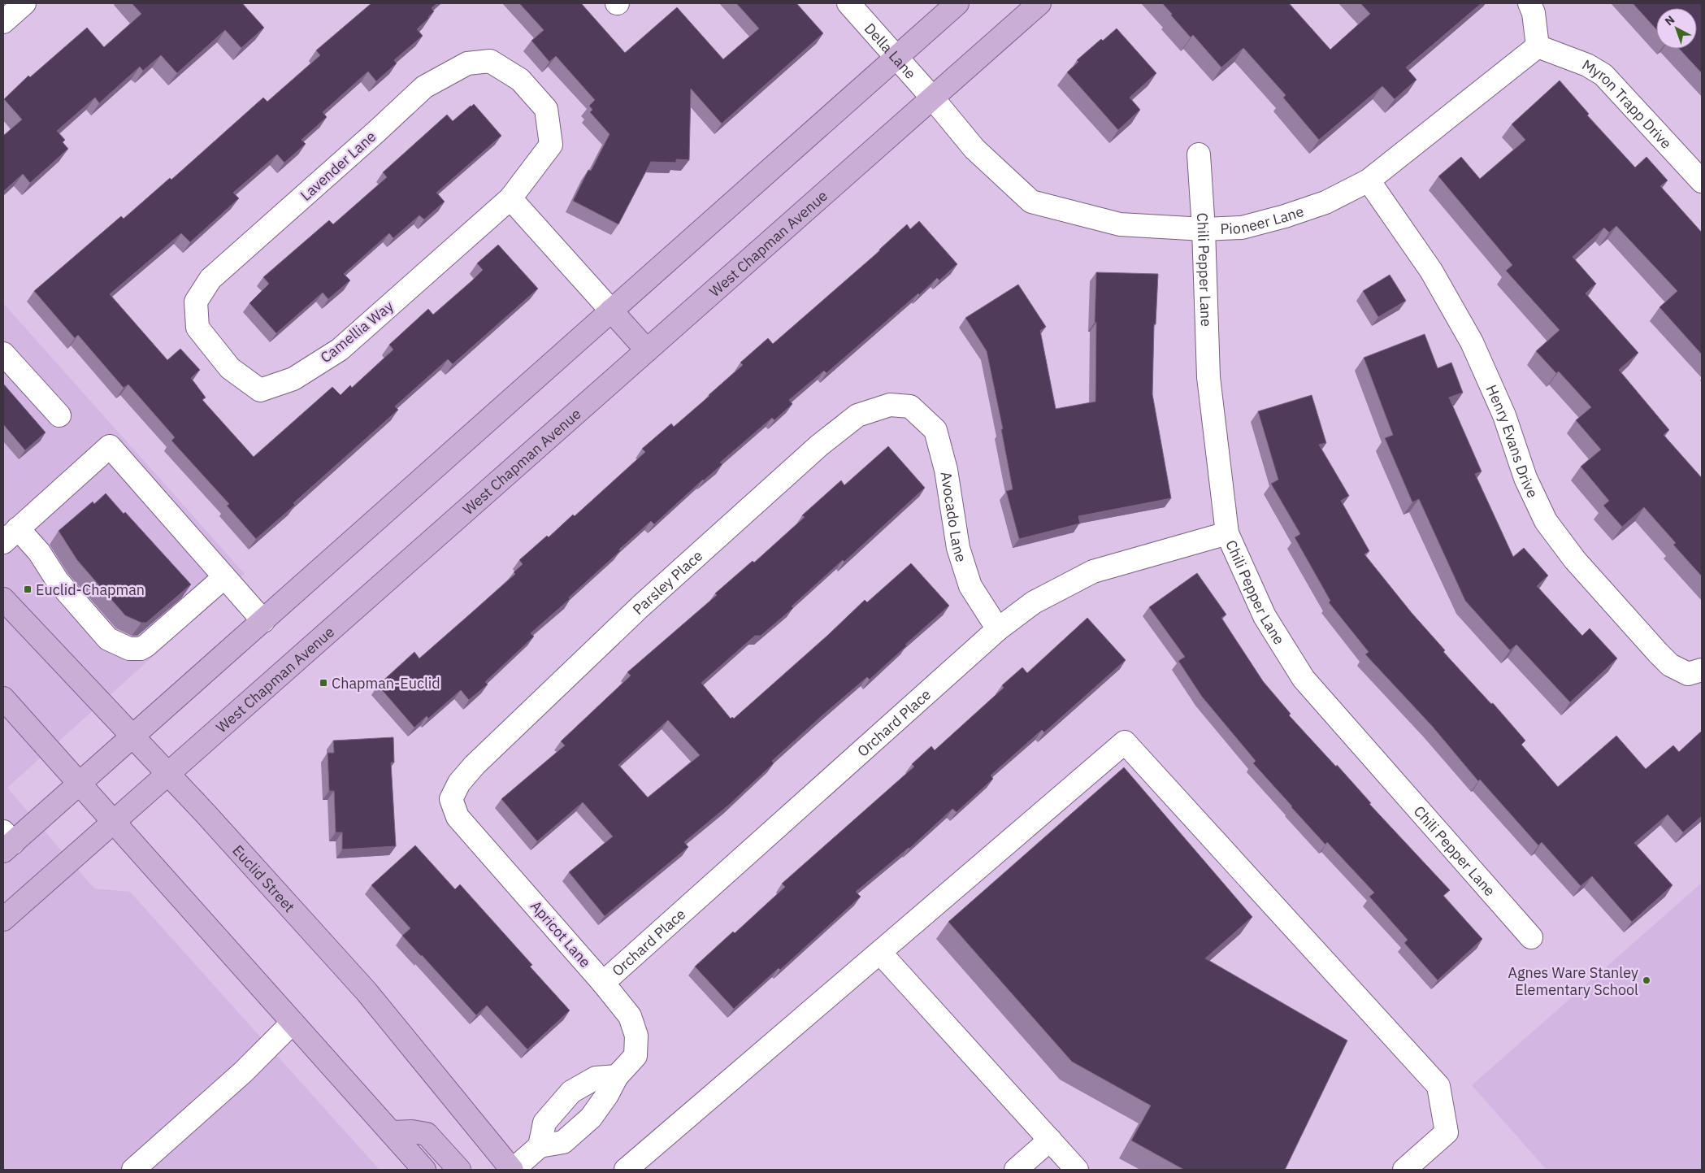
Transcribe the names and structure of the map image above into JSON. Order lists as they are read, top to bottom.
{
  "streets": {
    "main road": ["West Chapman Avenue", "Euclid Street"],
    "street": [
      "Della Lane",
      "Myron Trapp Drive",
      "Lavender Lane",
      "Pioneer Lane",
      "Chili Pepper Lane",
      "Camellia Way",
      "Henry Evans Drive",
      "Avocado Lane",
      "Parsley Place",
      "Orchard Place",
      "Apricot Lane"
    ]
  },
  "crossings": [
    ["Della Lane", "Pioneer Lane"],
    ["Della Lane", "West Chapman Avenue"],
    ["Myron Trapp Drive", "Pioneer Lane"],
    ["Lavender Lane", "Camellia Way"],
    ["Pioneer Lane", "West Chapman Avenue"],
    ["Pioneer Lane", "Chili Pepper Lane"],
    ["Pioneer Lane", "Henry Evans Drive"],
    ["West Chapman Avenue", "Euclid Street"],
    ["Chili Pepper Lane", "Orchard Place"],
    ["Avocado Lane", "Parsley Place"],
    ["Avocado Lane", "Orchard Place"],
    ["Parsley Place", "Apricot Lane"],
    ["Orchard Place", "Apricot Lane"]
  ],
  "places": {
    "transit": ["Euclid-Chapman", "Chapman-Euclid"],
    "other": ["Agnes Ware Stanley Elementary School"]
  },
  "north": "top left"
}
